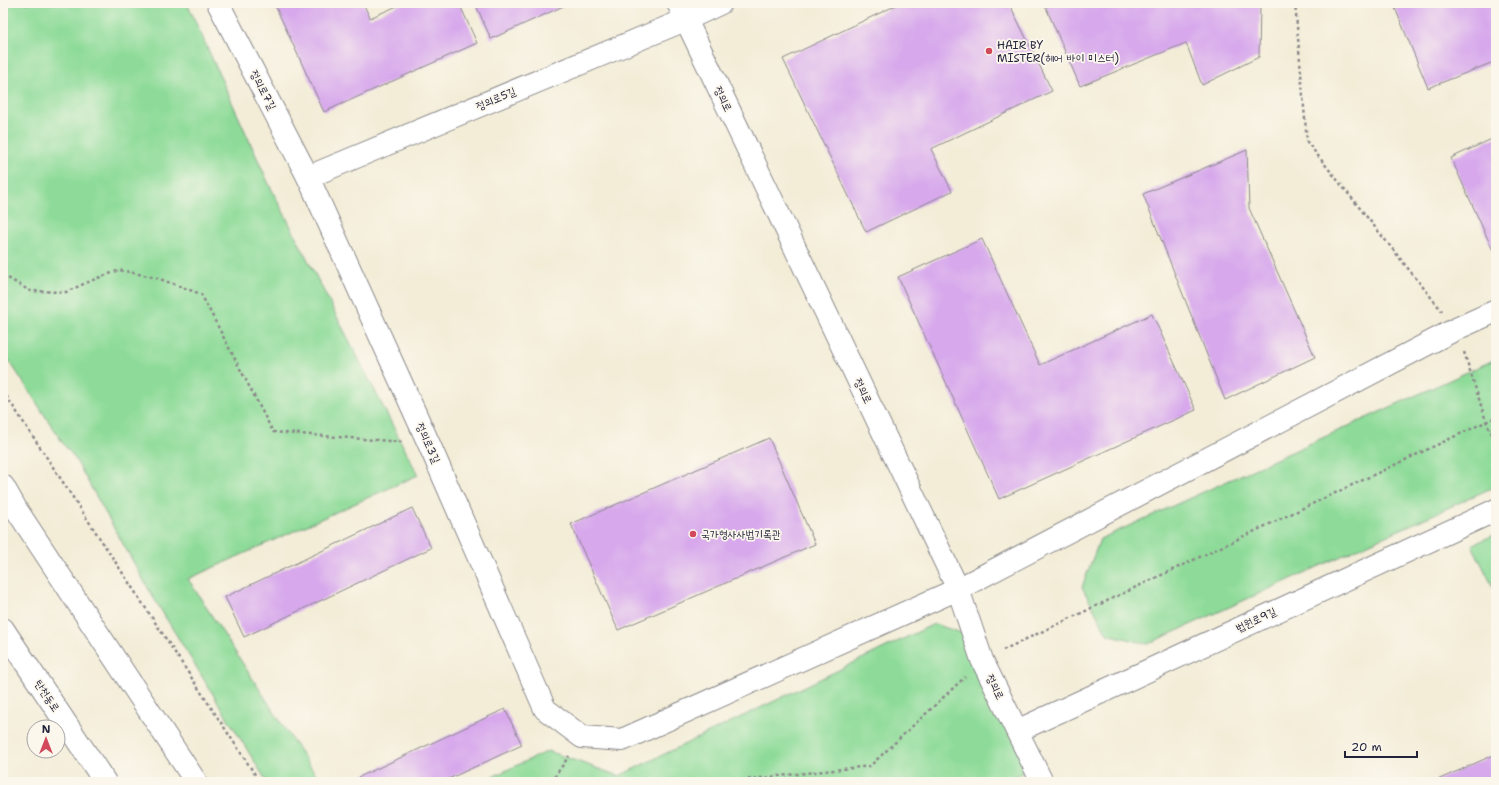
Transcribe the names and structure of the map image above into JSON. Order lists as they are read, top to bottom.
{
  "streets": {
    "street": [
      "정의로7길",
      "정의로5길",
      "정의로",
      "정의로3길",
      "법원로9길",
      "탄천동로"
    ]
  },
  "crossings": [
    ["정의로7길", "정의로5길"],
    ["정의로7길", "정의로3길"],
    ["정의로5길", "정의로"],
    ["정의로5길", "정의로3길"],
    ["정의로", "법원로9길"]
  ],
  "places": ["HAIR BY MISTER(헤어 바이 미스터)", "국가형사사법기록관"],
  "scale_bar": "20 m",
  "north": "top"
}
